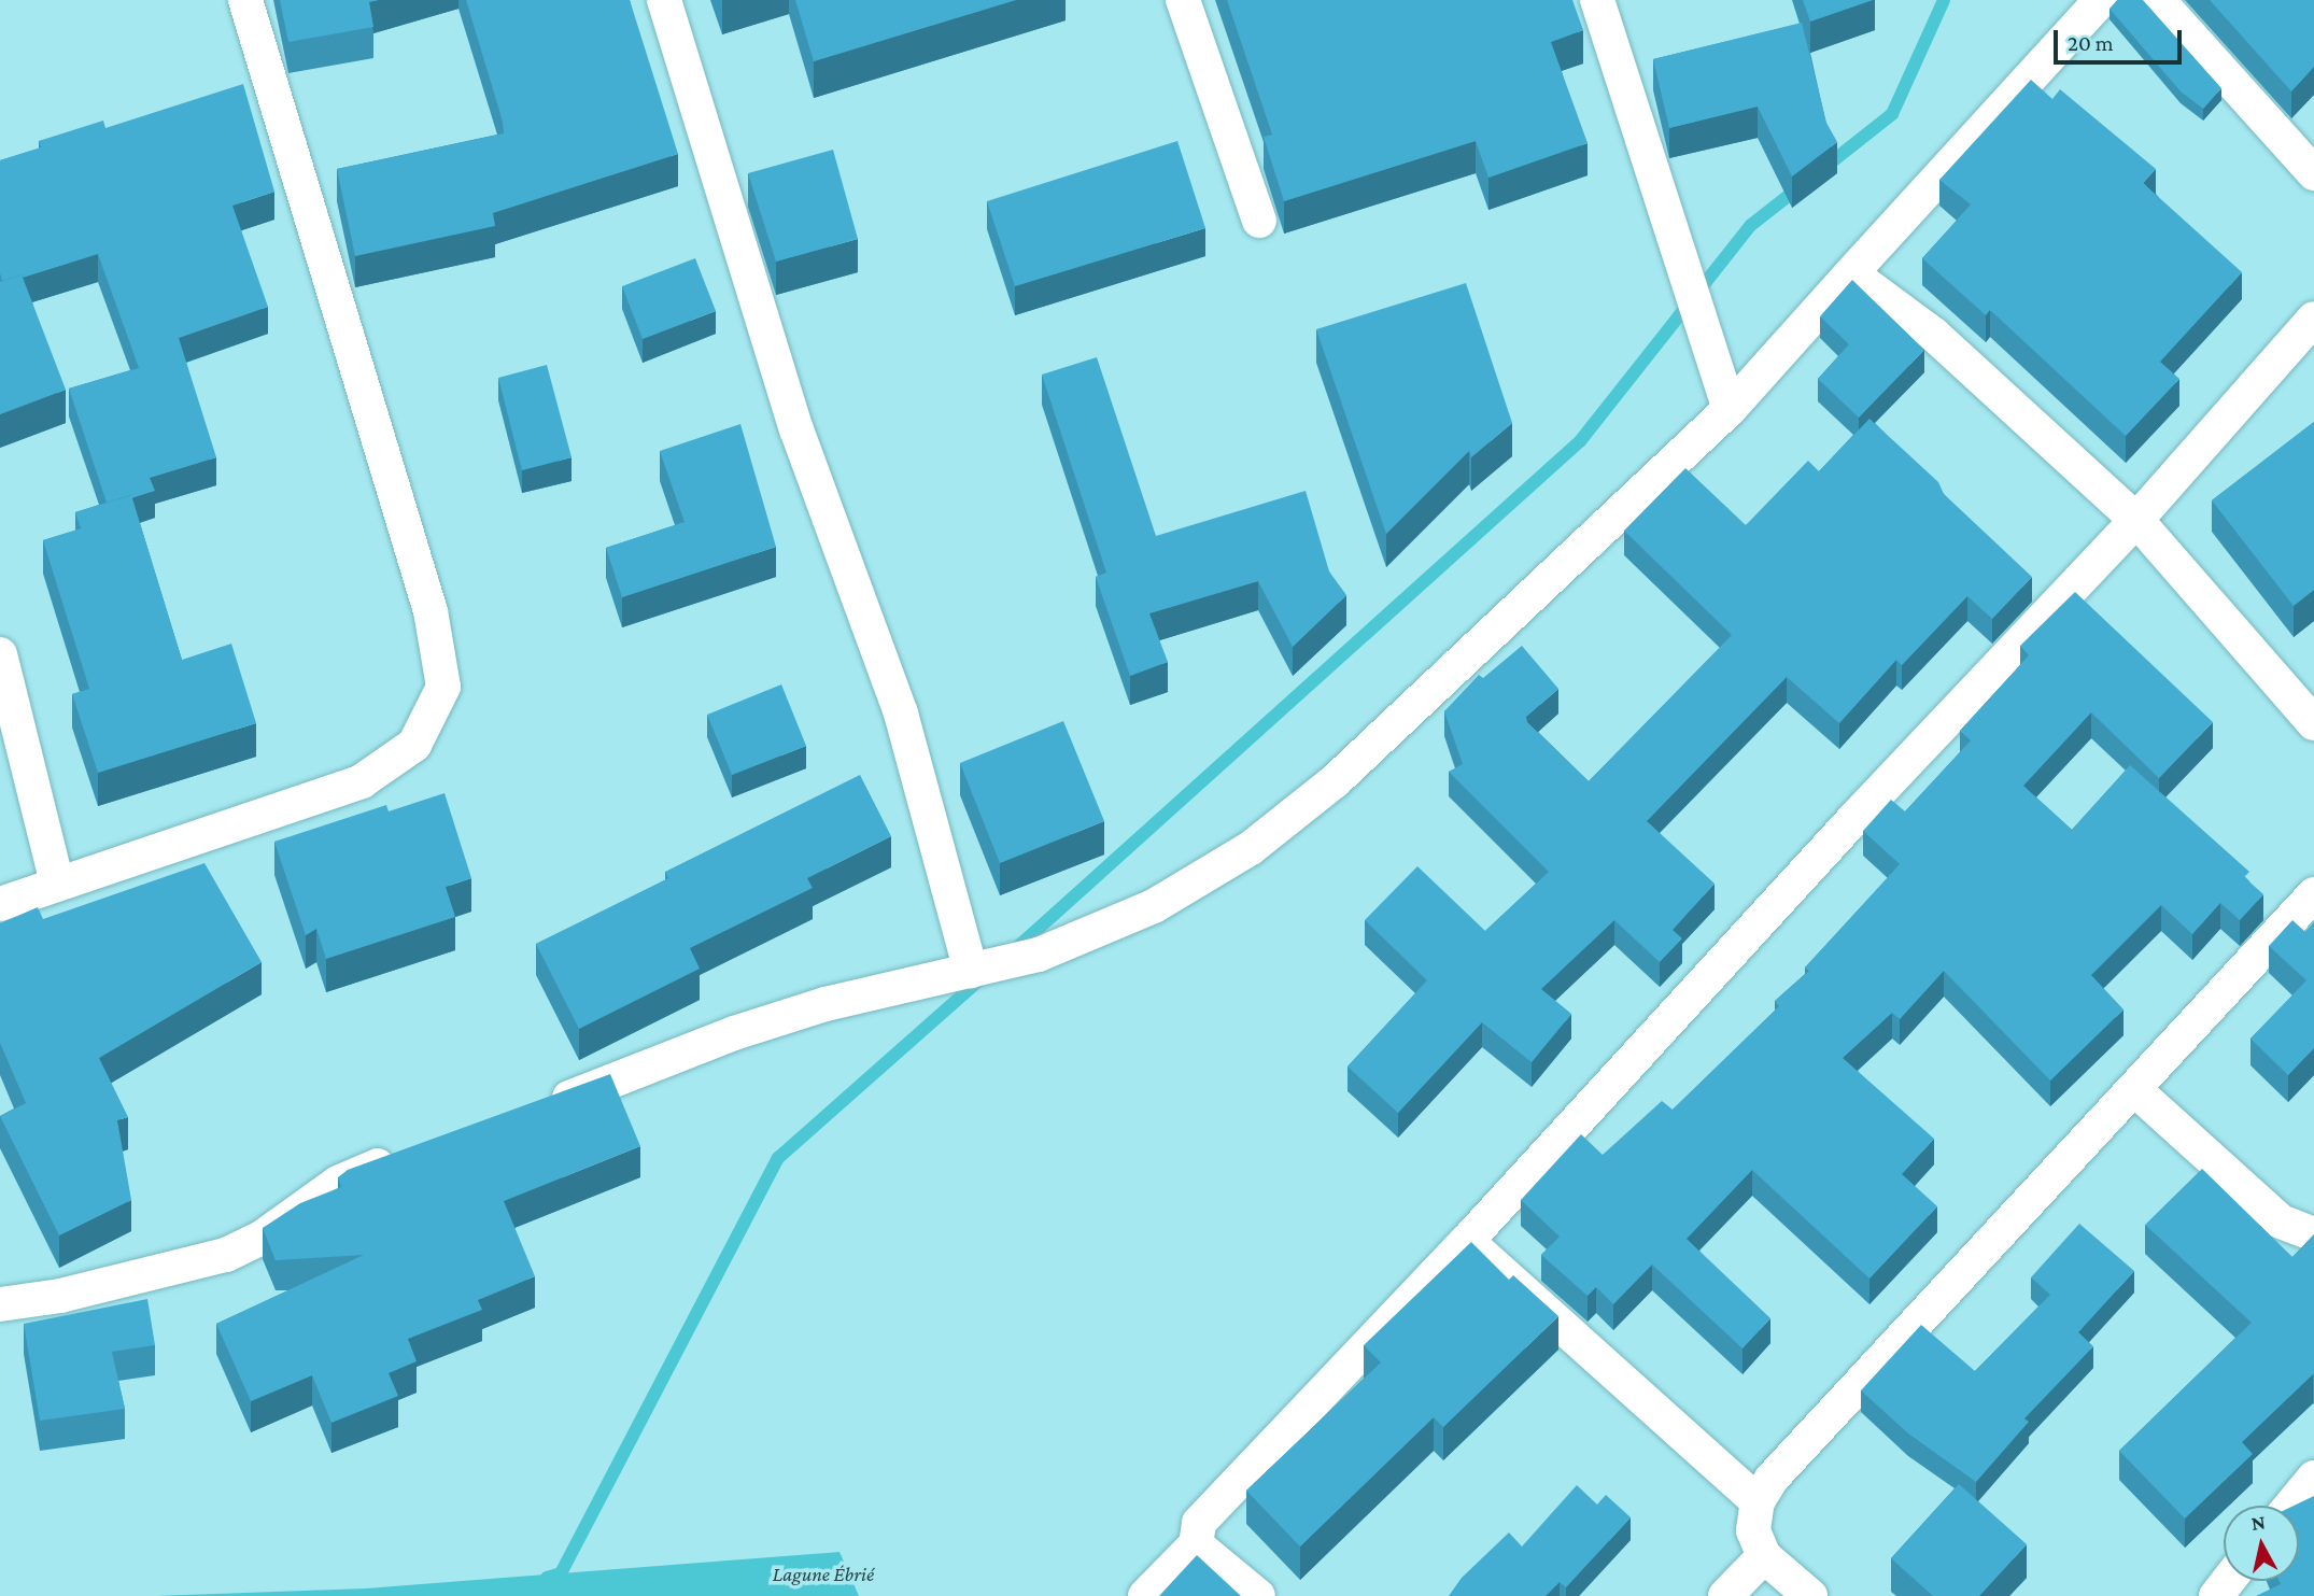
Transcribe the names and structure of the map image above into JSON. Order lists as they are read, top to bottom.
{
  "water": ["Lagune Ébrié"],
  "scale_bar": "20 m",
  "north": "top"
}
